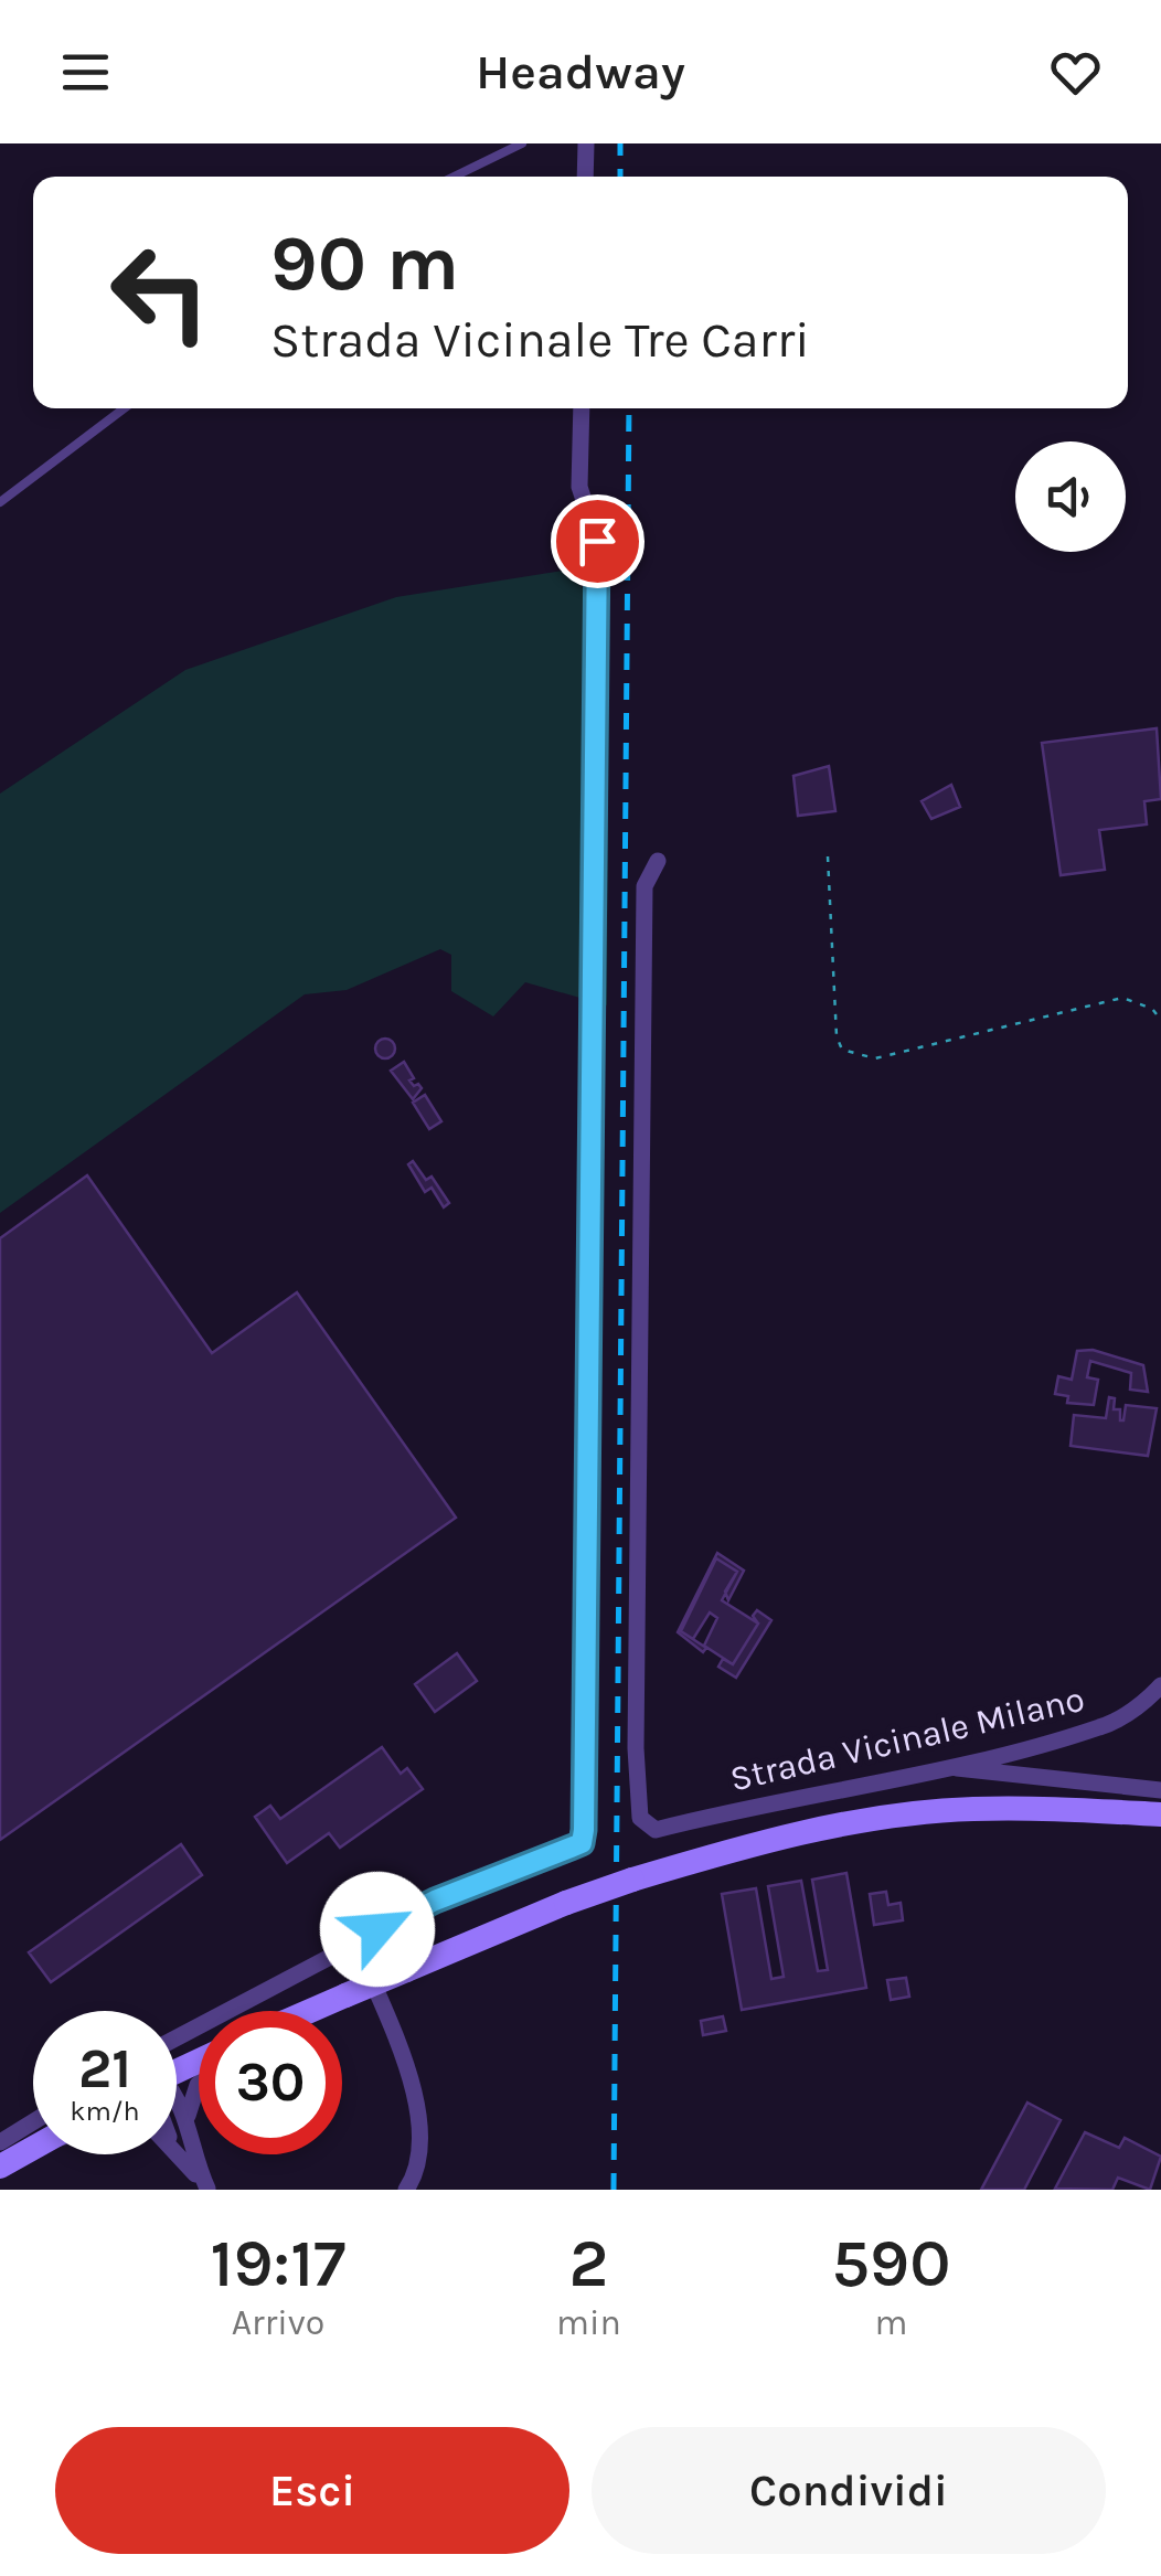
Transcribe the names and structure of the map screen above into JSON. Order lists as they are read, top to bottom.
{
  "streets": {
    "street": ["Strada Vicinale Milano"]
  },
  "page": {
    "header": "Headway",
    "turn": ["90 m", "Strada Vicinale Tre Carri"],
    "speed": "21 km/h",
    "limit": "30",
    "eta": [
      "19:17",
      "Arrivo",
      "2",
      "min",
      "590",
      "m"
    ],
    "buttons": ["Esci", "Condividi"]
  }
}
